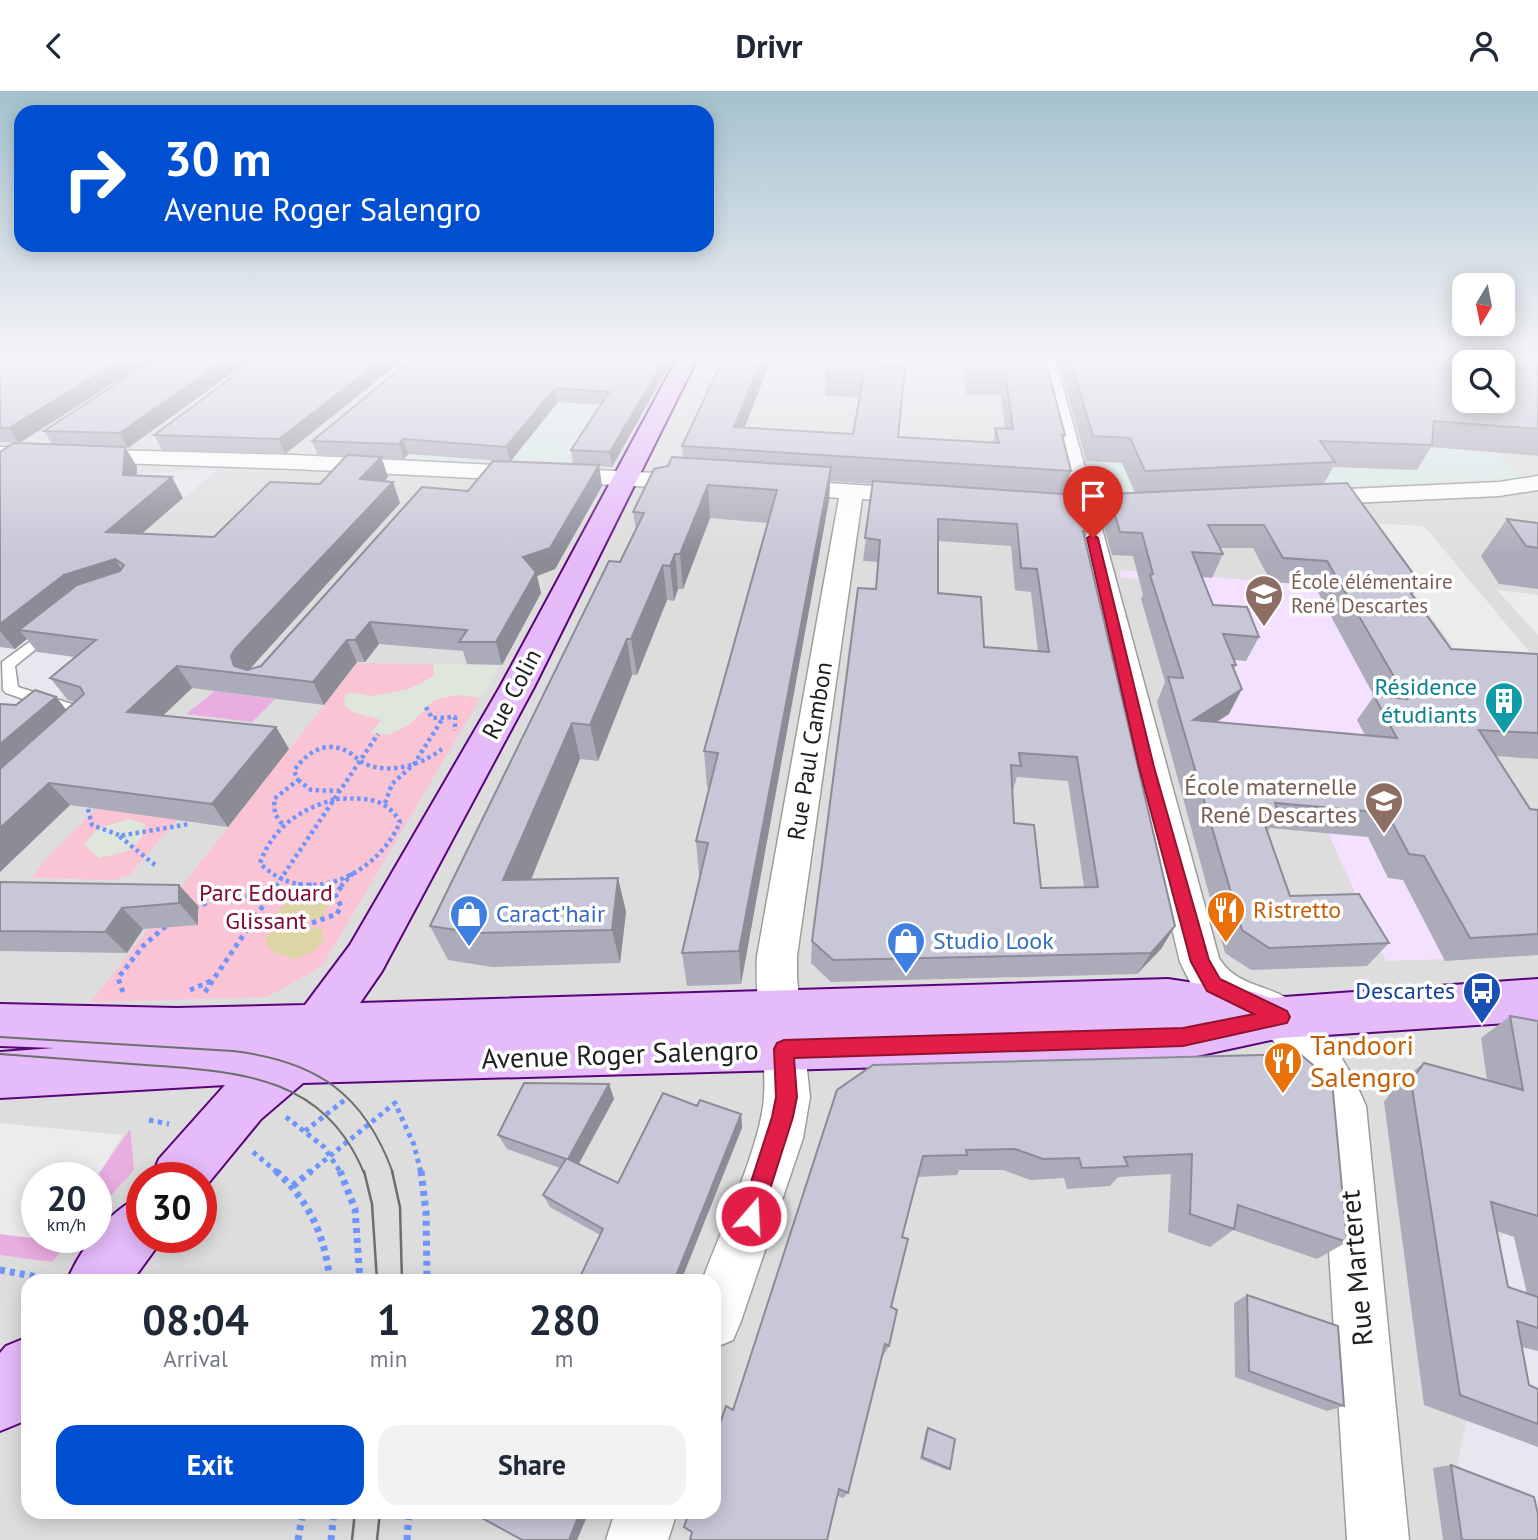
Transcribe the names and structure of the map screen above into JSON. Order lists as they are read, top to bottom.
{
  "streets": {
    "main road": ["Rue Colin", "Avenue Roger Salengro"],
    "street": ["Rue Paul Cambon", "Rue Marteret"]
  },
  "crossings": [
    ["Rue Colin", "Avenue Roger Salengro"],
    ["Rue Paul Cambon", "Avenue Roger Salengro"],
    ["Avenue Roger Salengro", "Rue Marteret"]
  ],
  "parks": ["Parc Edouard Glissant"],
  "places": {
    "school or university": ["École élémentaire René Descartes", "École maternelle René Descartes"],
    "building": ["Résidence étudiants"],
    "restaurant": ["Ristretto", "Tandoori Salengro"],
    "shop": ["Caract'hair", "Studio Look"],
    "bus stop": ["Descartes"]
  },
  "north": "bottom",
  "page": {
    "header": "Drivr",
    "turn": ["30 m", "Avenue Roger Salengro"],
    "speed": "20 km/h",
    "limit": "30",
    "eta": [
      "08:04",
      "Arrival",
      "1",
      "min",
      "280",
      "m"
    ],
    "buttons": ["Exit", "Share"]
  }
}
